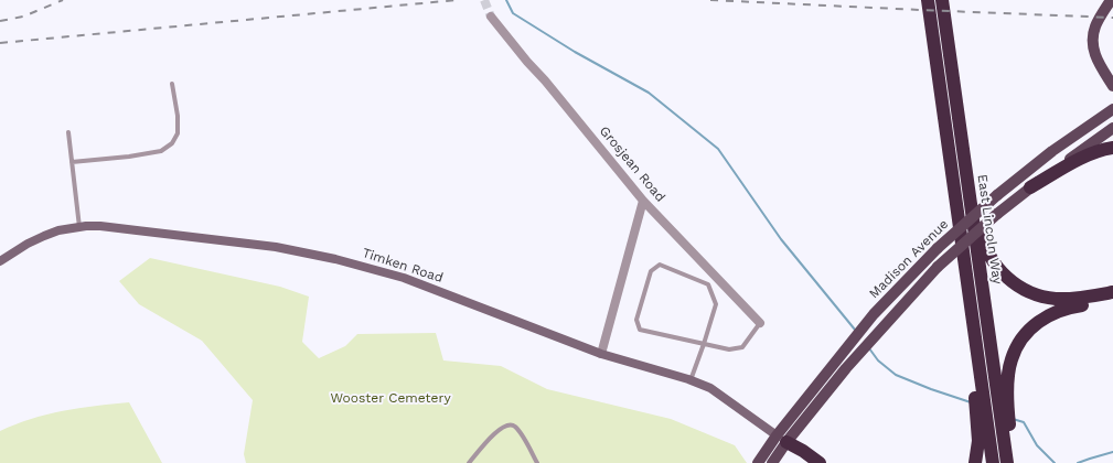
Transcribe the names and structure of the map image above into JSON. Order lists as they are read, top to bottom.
{
  "streets": {
    "highway": ["East Lincoln Way"],
    "main road": ["Madison Avenue"],
    "street": ["Grosjean Road", "Timken Road"]
  },
  "crossings": [
    ["Madison Avenue", "Timken Road"]
  ],
  "parks": ["Wooster Cemetery"]
}
